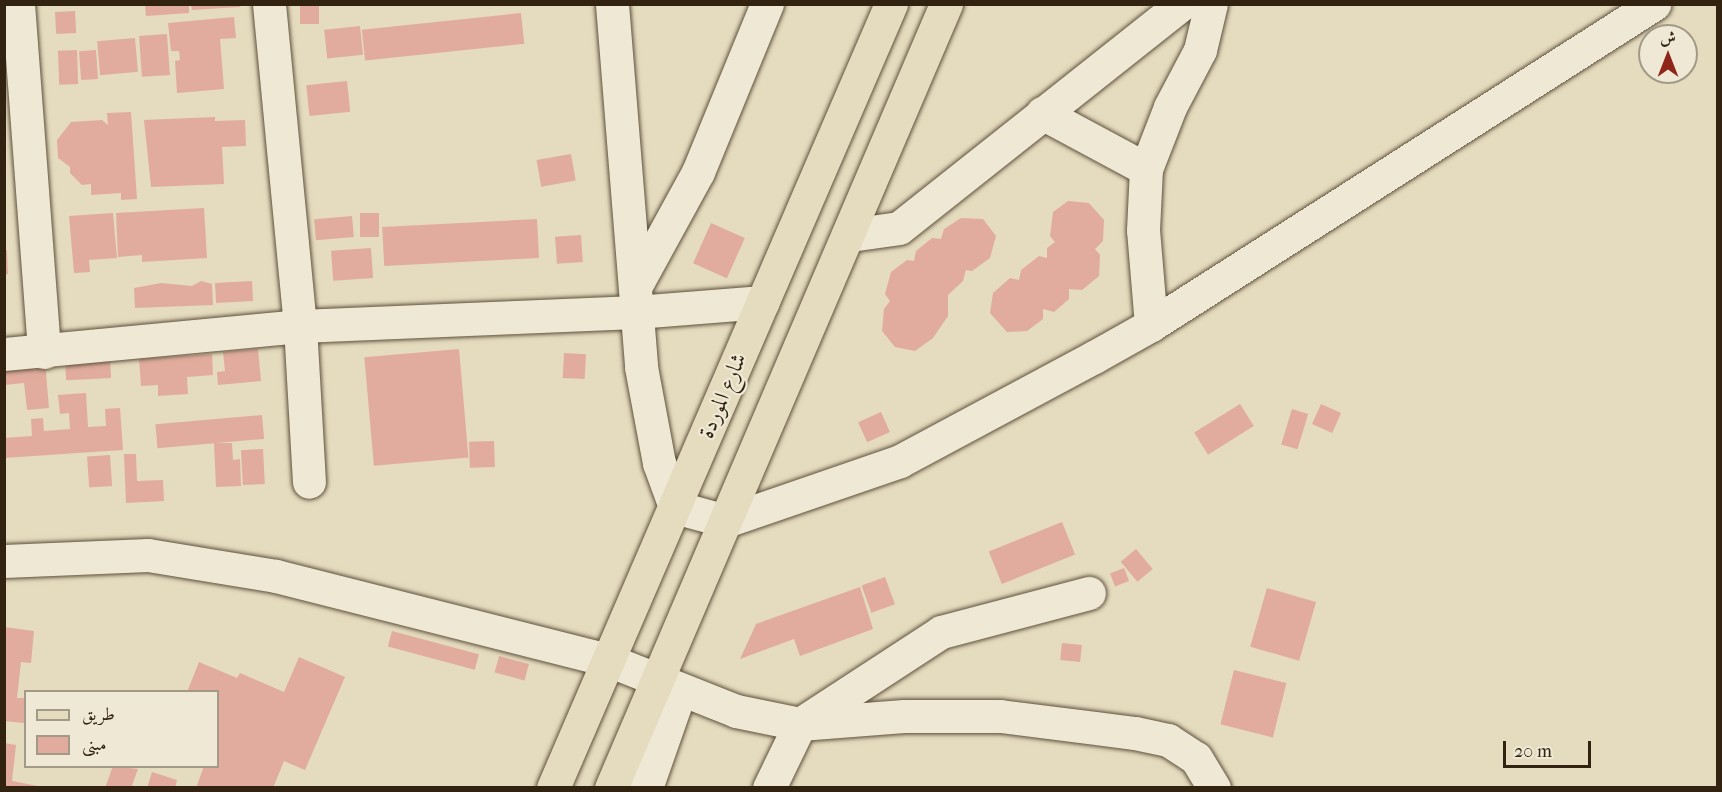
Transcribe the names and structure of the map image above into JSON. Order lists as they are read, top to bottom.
{
  "streets": {
    "main road": ["شارع الموردة"]
  },
  "legend": ["طريق", "مبنى"],
  "scale_bar": "20 m",
  "north": "top"
}
